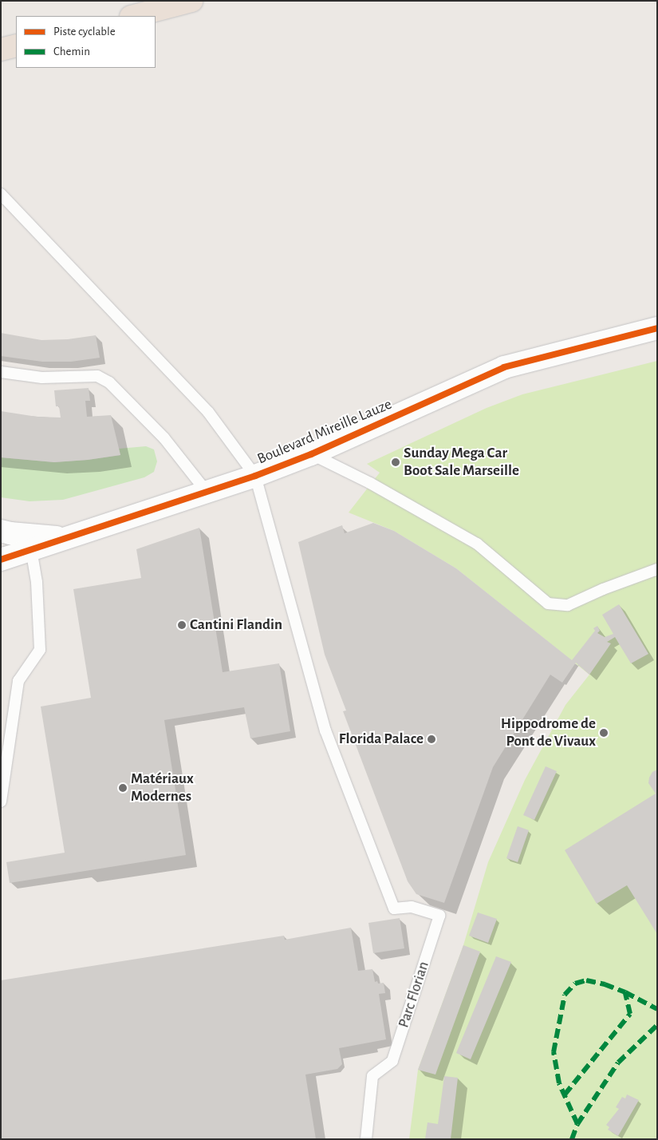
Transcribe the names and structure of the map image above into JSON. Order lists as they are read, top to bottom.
{
  "streets": {
    "street": ["Boulevard Mireille Lauze"],
    "lane": ["Parc Florian"]
  },
  "crossings": [
    ["Boulevard Mireille Lauze", "Parc Florian"]
  ],
  "places": [
    "Sunday Mega Car Boot Sale Marseille",
    "Cantini Flandin",
    "Hippodrome de Pont de Vivaux",
    "Florida Palace",
    "Matériaux Modernes"
  ],
  "legend": ["Piste cyclable", "Chemin"]
}
